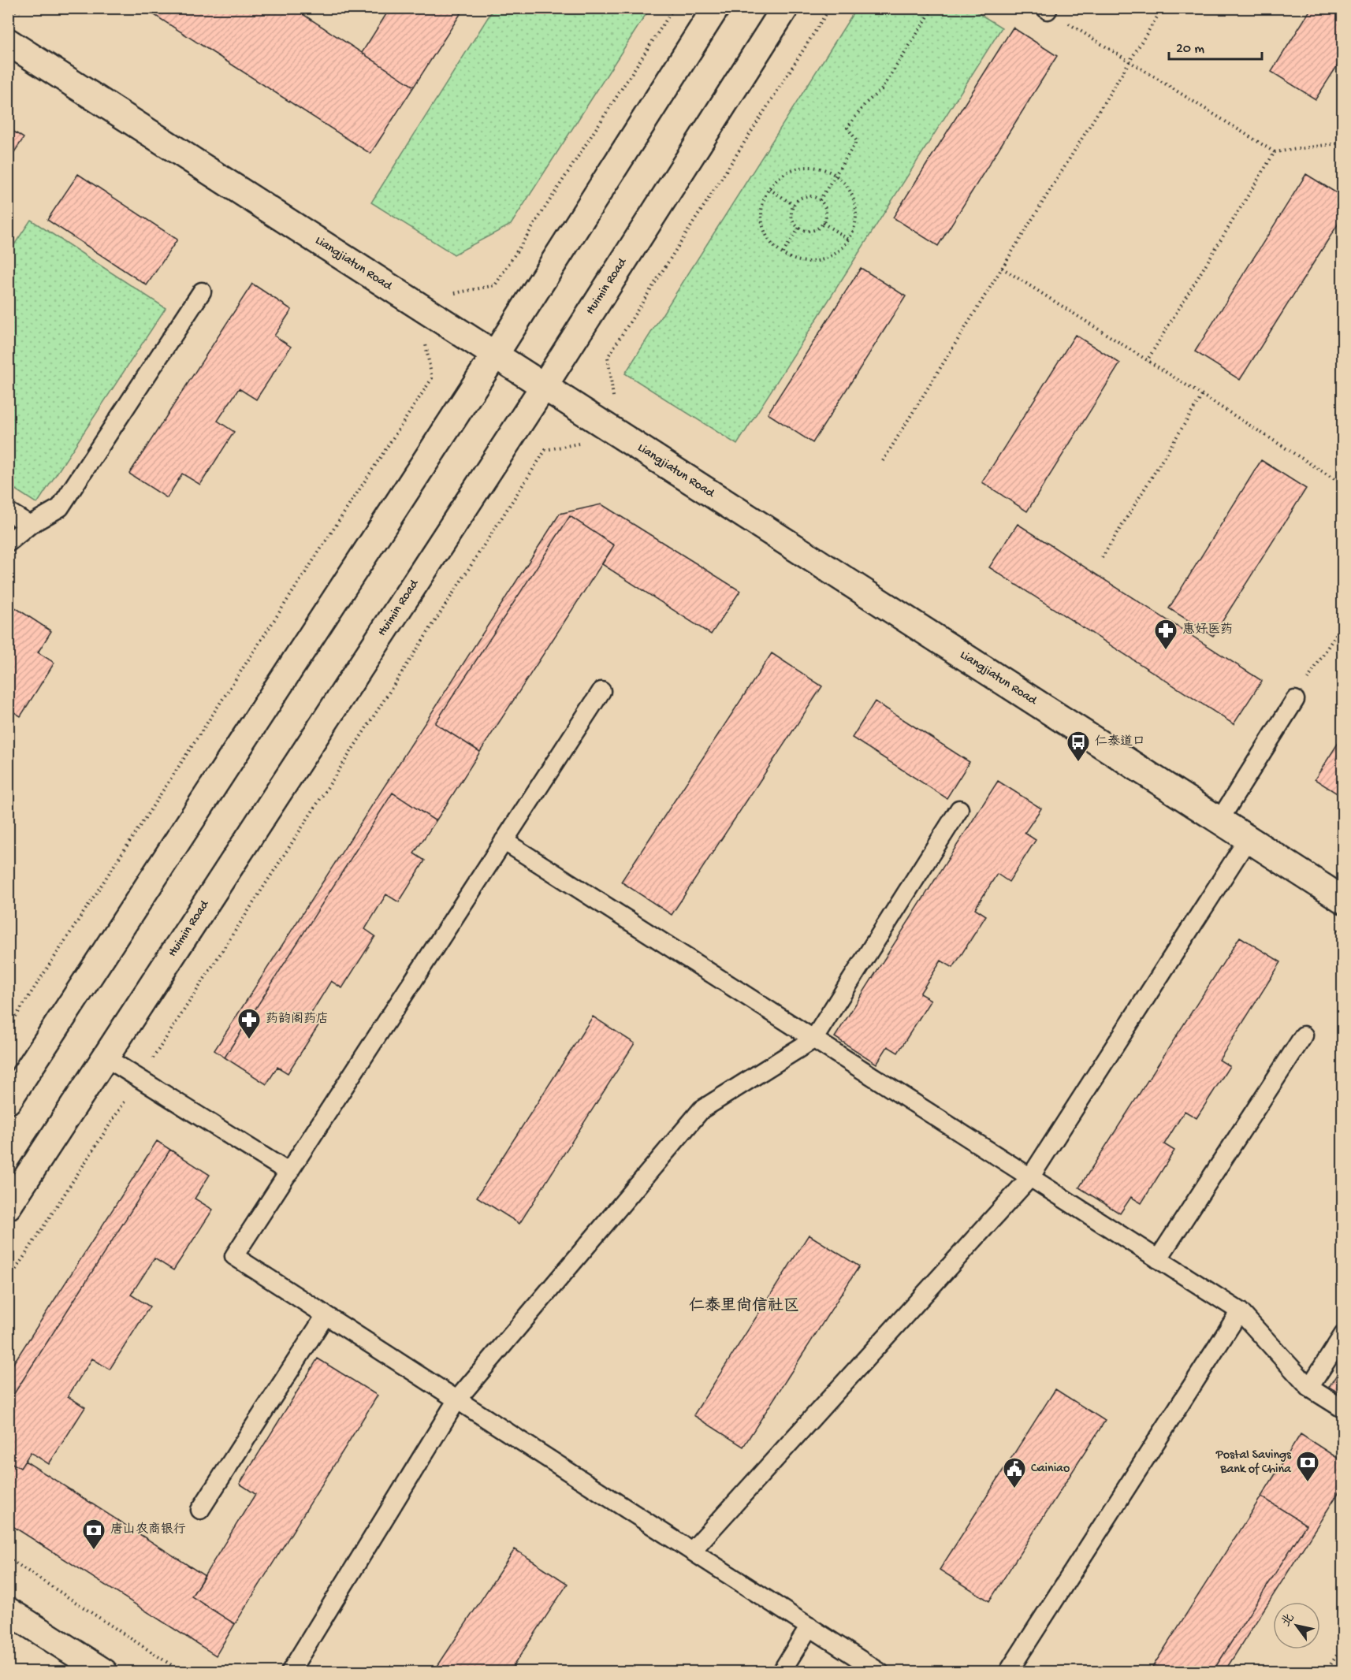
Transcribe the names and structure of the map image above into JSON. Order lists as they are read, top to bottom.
{
  "streets": {
    "main road": ["Liangjiatun Road", "Huimin Road"]
  },
  "crossings": [
    ["Liangjiatun Road", "Huimin Road"]
  ],
  "districts": ["仁泰里尚信社区"],
  "places": {
    "pharmacy": ["惠好医药", "药韵阁药店"],
    "bus stop": ["仁泰道口"],
    "bank": ["Postal Savings Bank of China", "唐山农商银行"],
    "public building": ["Cainiao"]
  },
  "scale_bar": "20 m",
  "north": "top left"
}
